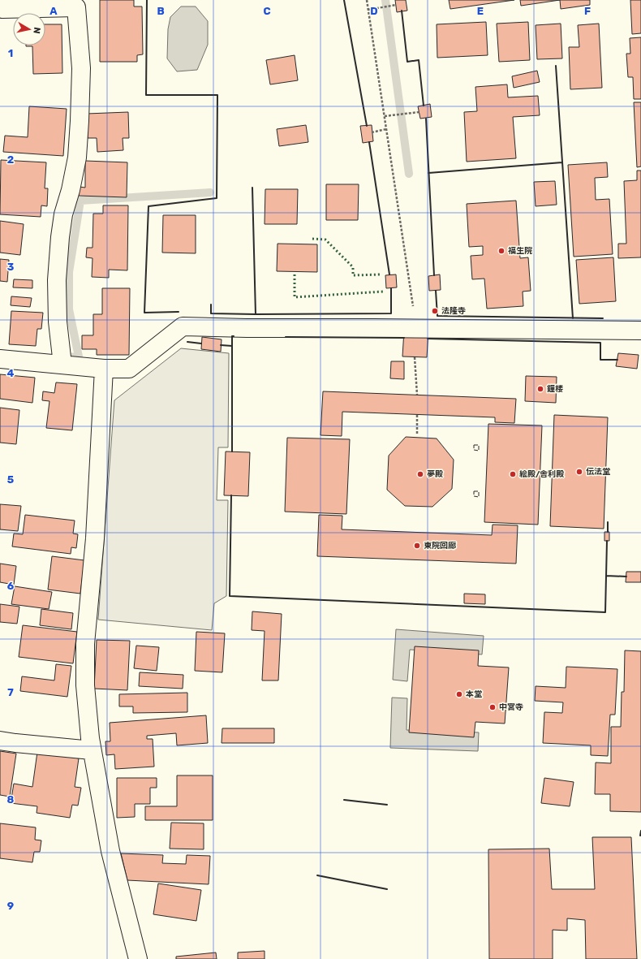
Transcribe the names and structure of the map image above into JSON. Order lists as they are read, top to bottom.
{
  "places": [
    "福生院",
    "法隆寺",
    "鐘楼",
    "伝法堂",
    "夢殿",
    "絵殿/舎利殿",
    "東院回廊",
    "本堂",
    "中宮寺"
  ],
  "north": "right",
  "grid": {
    "columns": [
      "A",
      "B",
      "C",
      "D",
      "E",
      "F"
    ],
    "rows": [
      "1",
      "2",
      "3",
      "4",
      "5",
      "6",
      "7",
      "8",
      "9"
    ]
  }
}
